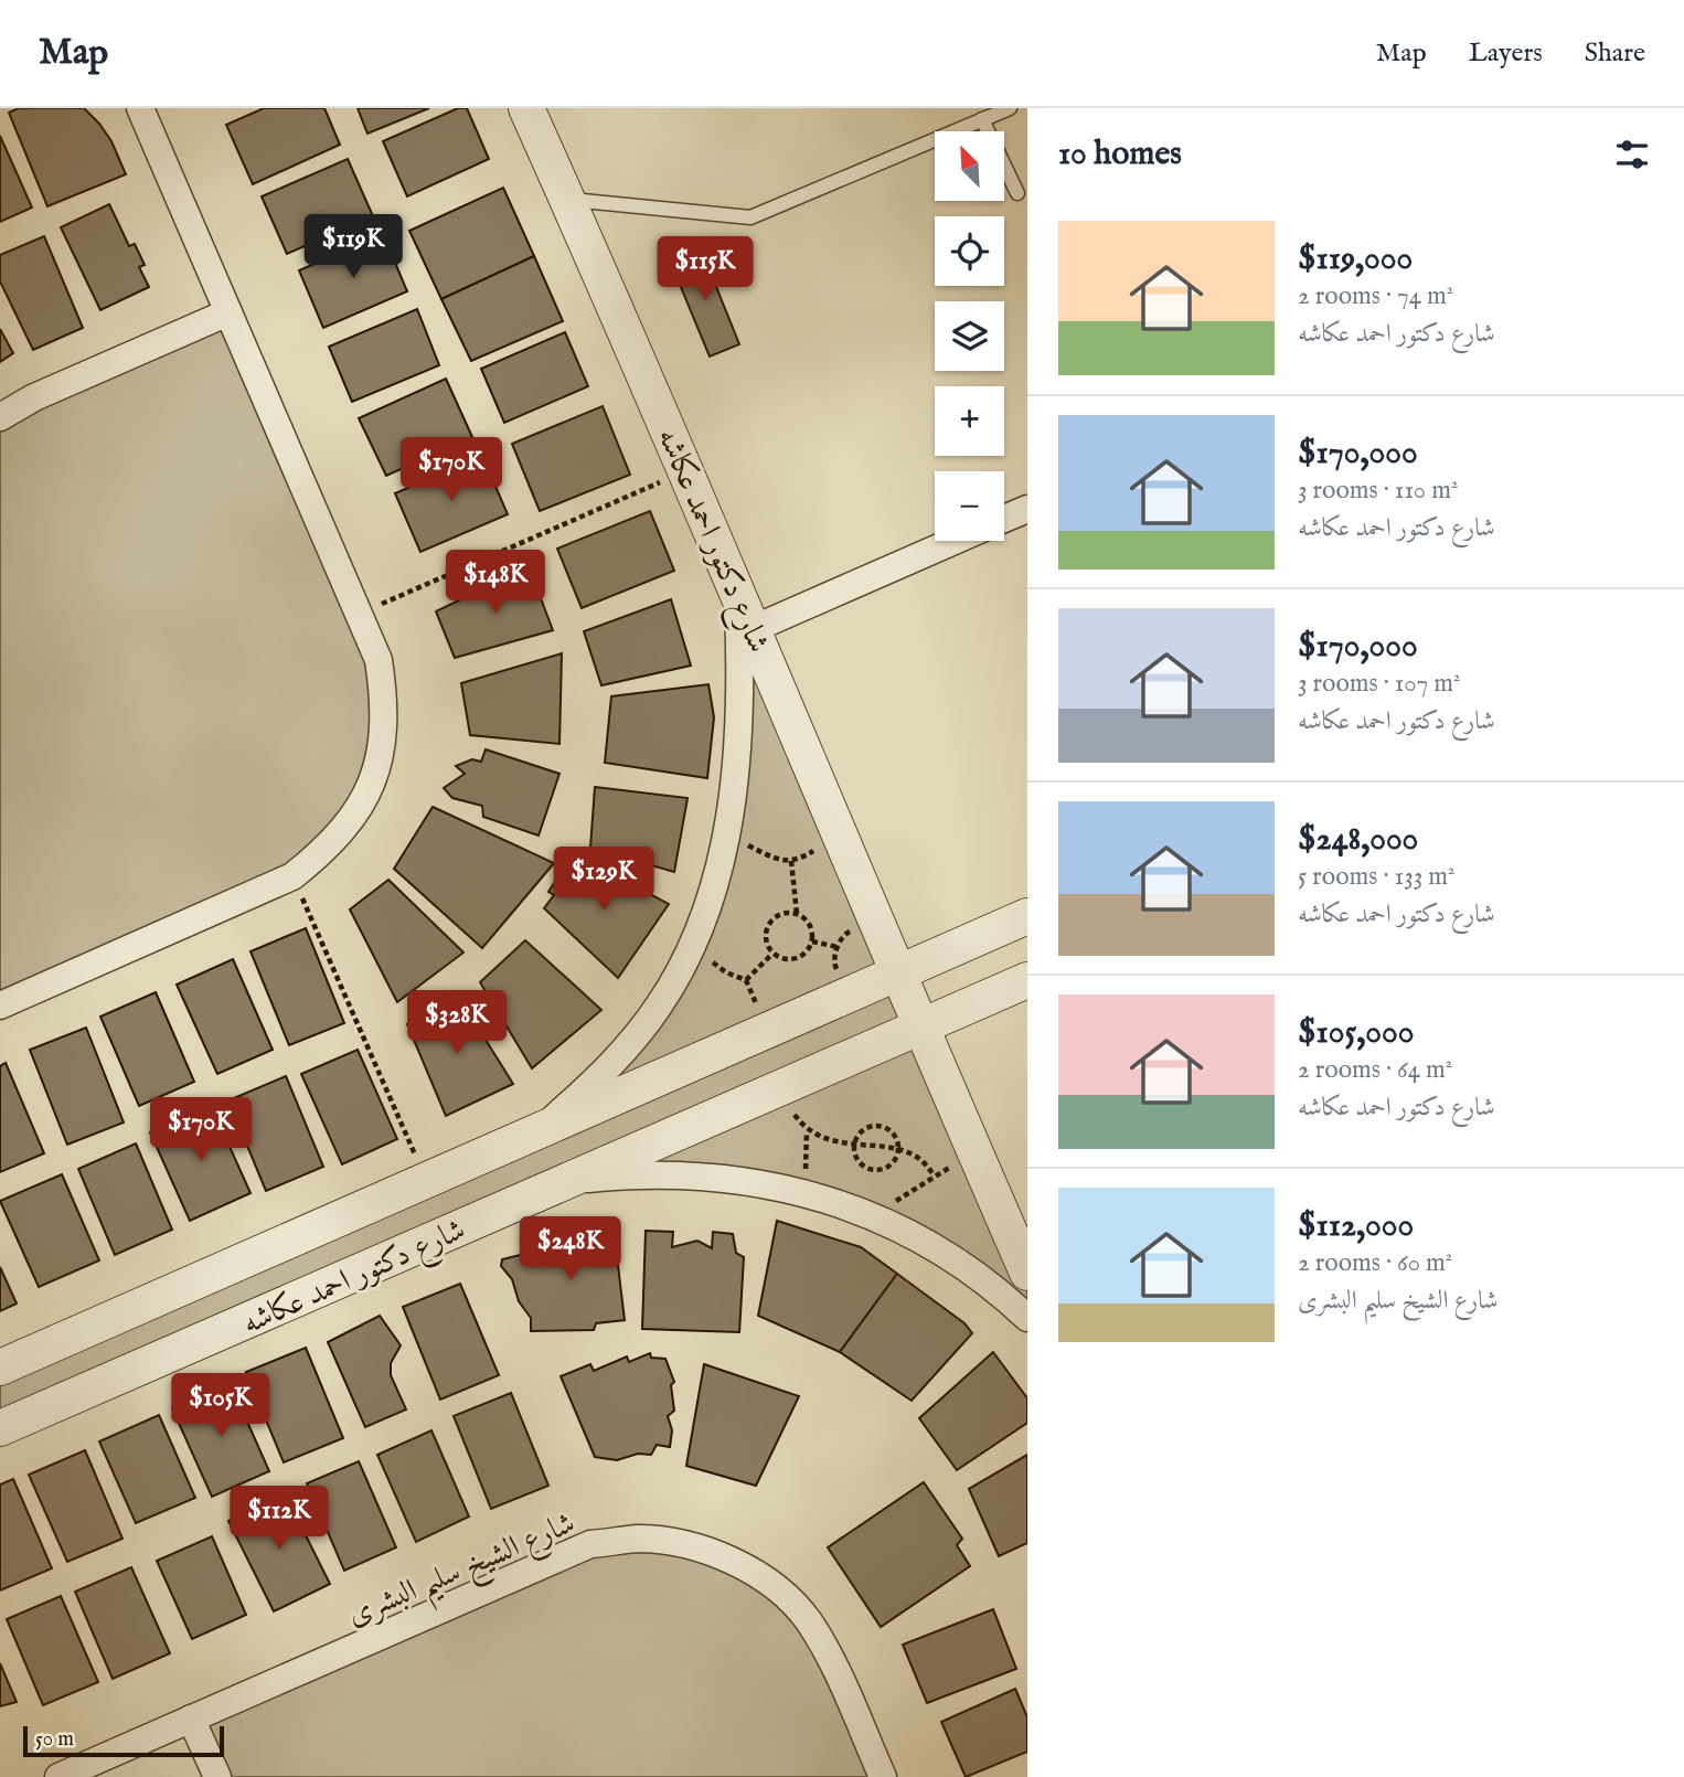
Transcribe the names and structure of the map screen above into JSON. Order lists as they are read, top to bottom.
{
  "streets": {
    "street": ["شارع دكتور احمد عكاشه", "شارع الشيخ سليم البشرى"]
  },
  "scale_bar": "50 m",
  "north": "top left",
  "page": {
    "header": "Map",
    "nav": ["Map", "Layers", "Share"],
    "heading": "10 homes",
    "map_buttons": ["+", "−"],
    "list": [
      {
        "name": "$119,000",
        "note": "2 rooms · 74 m² · شارع دكتور احمد عكاشه"
      },
      {
        "name": "$170,000",
        "note": "3 rooms · 110 m² · شارع دكتور احمد عكاشه"
      },
      {
        "name": "$170,000",
        "note": "3 rooms · 107 m² · شارع دكتور احمد عكاشه"
      },
      {
        "name": "$248,000",
        "note": "5 rooms · 133 m² · شارع دكتور احمد عكاشه"
      },
      {
        "name": "$105,000",
        "note": "2 rooms · 64 m² · شارع دكتور احمد عكاشه"
      },
      {
        "name": "$112,000",
        "note": "2 rooms · 60 m² · شارع الشيخ سليم البشرى"
      }
    ],
    "price": [
      "$119K",
      "$115K",
      "$170K",
      "$148K",
      "$129K",
      "$328K",
      "$170K",
      "$248K",
      "$105K",
      "$112K"
    ],
    "scale": "50 m"
  }
}
